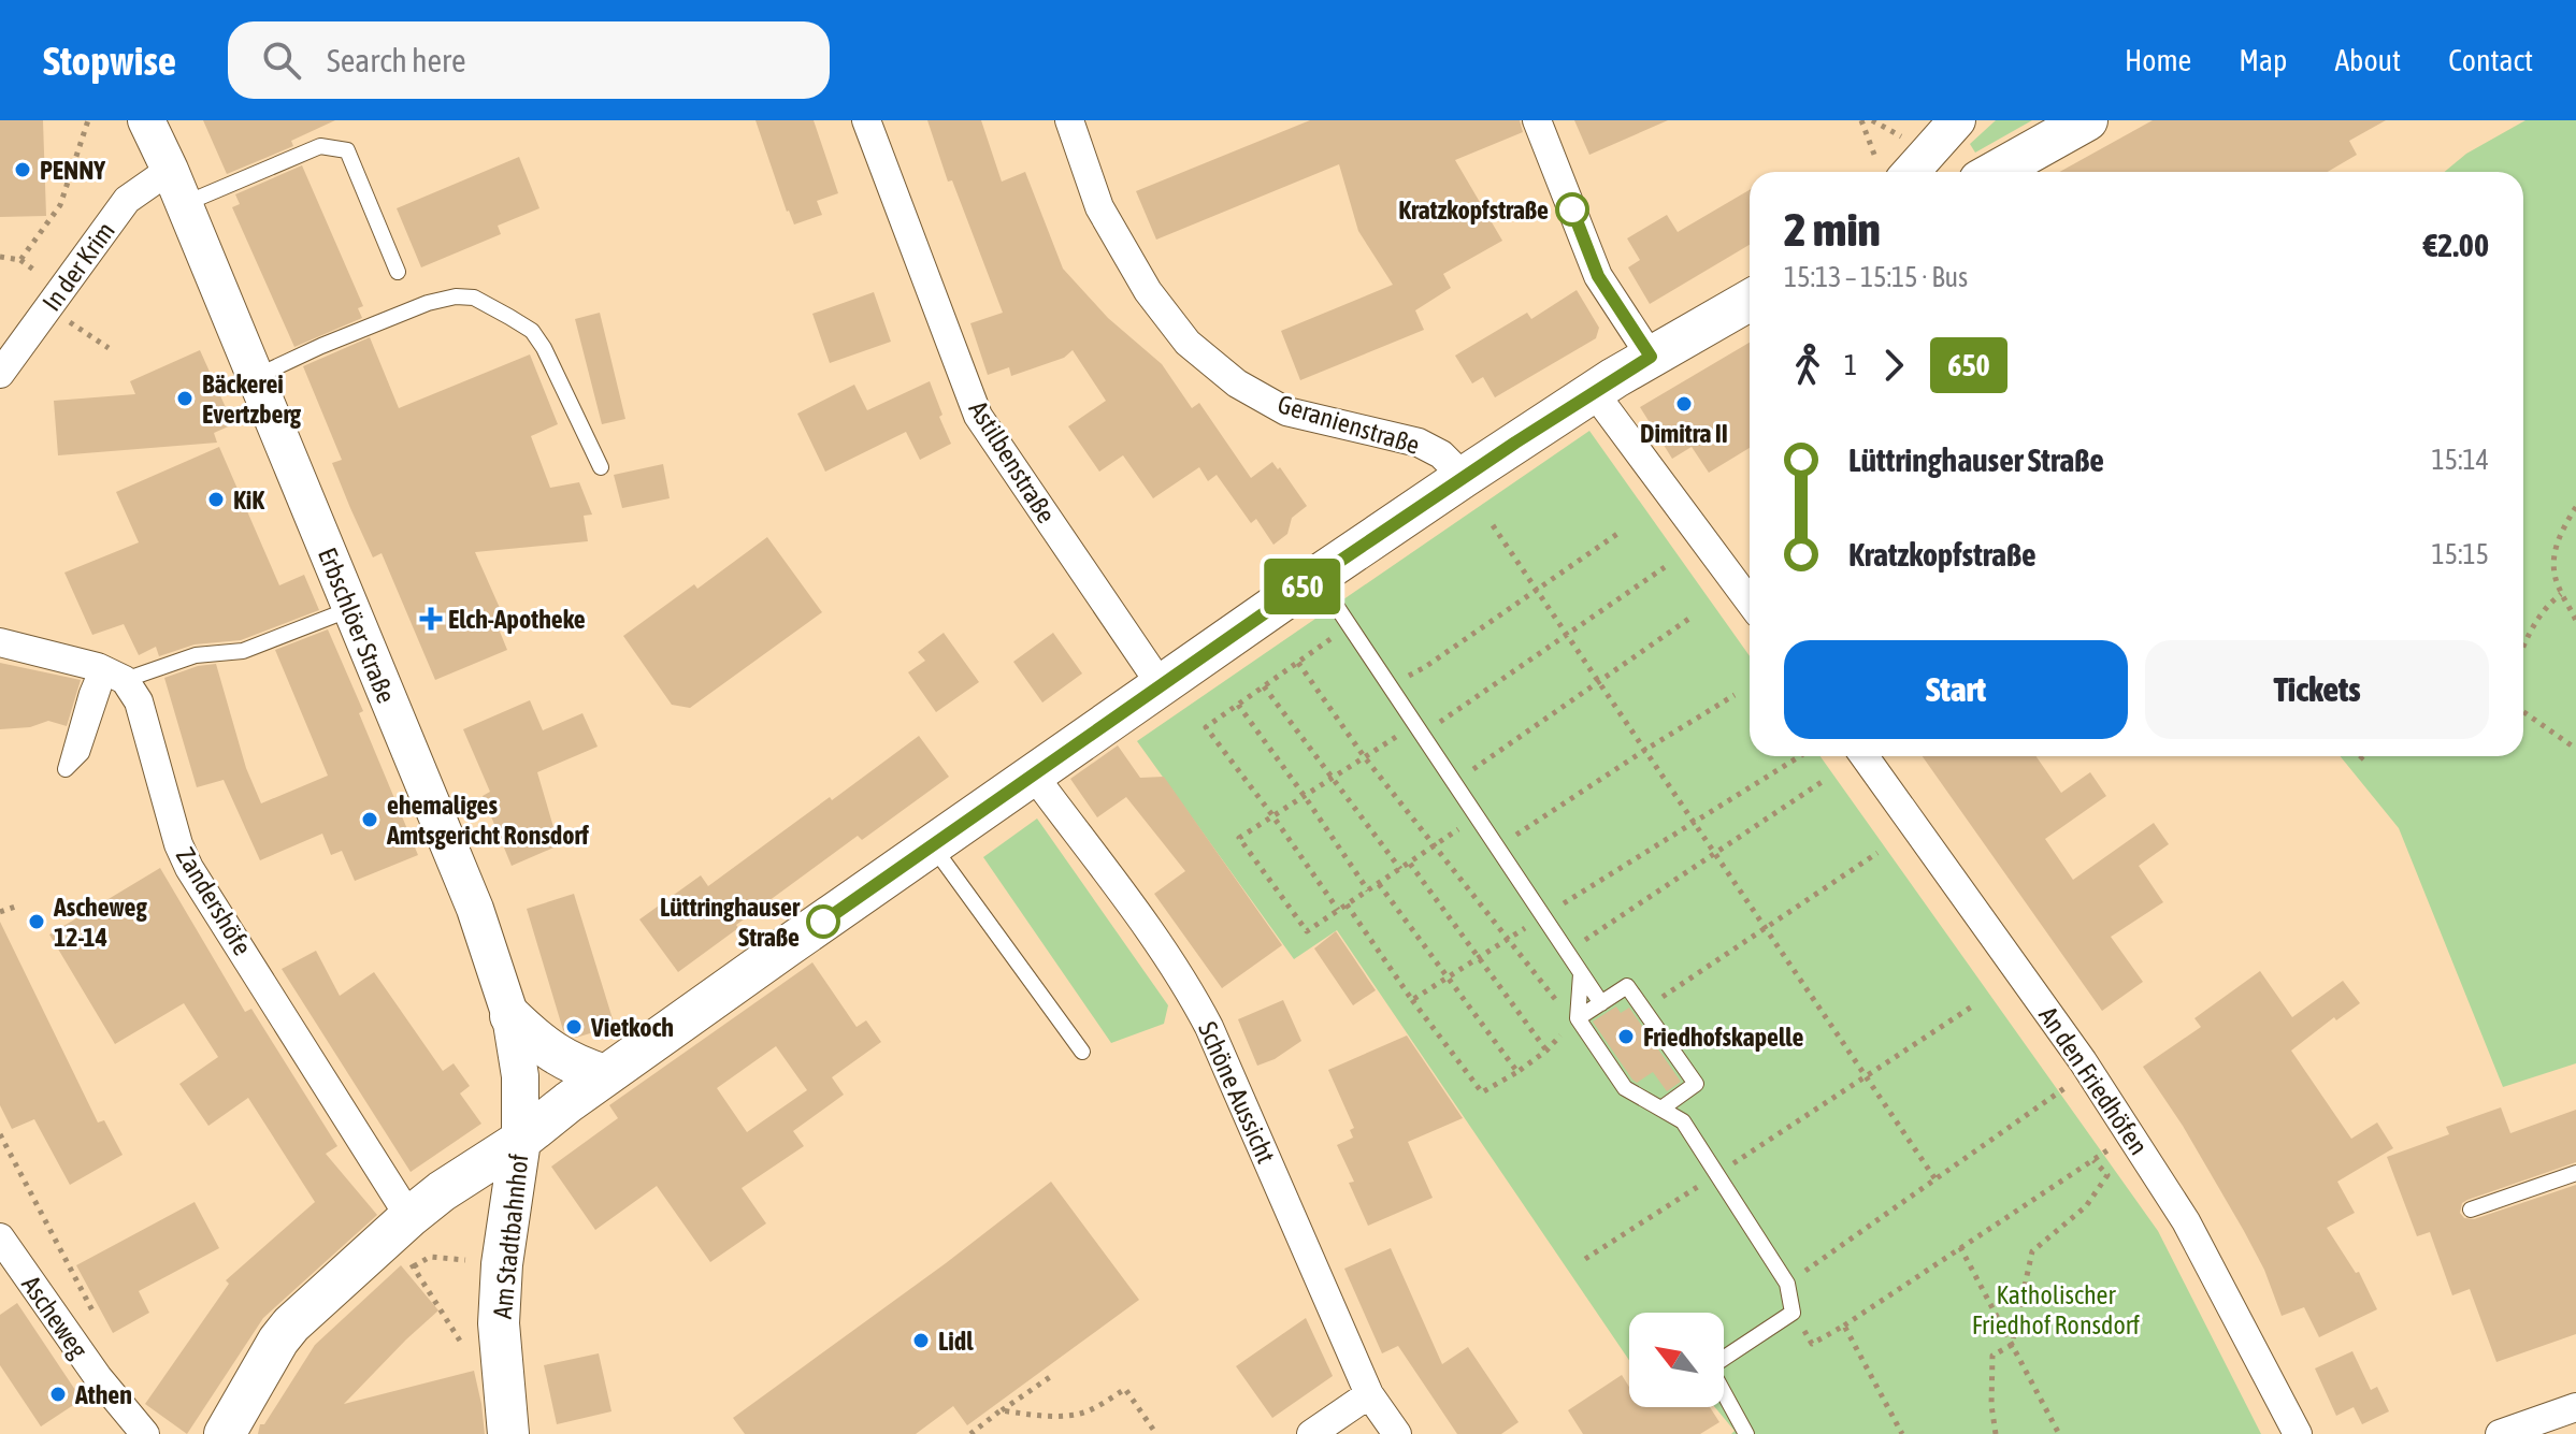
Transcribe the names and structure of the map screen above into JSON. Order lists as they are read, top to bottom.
{
  "streets": {
    "main road": ["Am Stadtbahnhof"],
    "street": [
      "In der Krim",
      "Geranienstraße",
      "Astilbenstraße",
      "Erbschlöer Straße",
      "Zandershöfe",
      "An den Friedhöfen",
      "Schöne Aussicht",
      "Ascheweg"
    ]
  },
  "crossings": [
    ["In der Krim", "Erbschlöer Straße"],
    ["Erbschlöer Straße", "Am Stadtbahnhof"]
  ],
  "parks": ["Katholischer Friedhof Ronsdorf"],
  "places": {
    "other": [
      "PENNY",
      "Kratzkopfstraße",
      "Bäckerei Evertzberg",
      "Dimitra II",
      "KiK",
      "ehemaliges Amtsgericht Ronsdorf",
      "Ascheweg 12-14",
      "Lüttringhauser Straße",
      "Vietkoch",
      "Friedhofskapelle",
      "Lidl",
      "Athen"
    ],
    "health": ["Elch-Apotheke"]
  },
  "lines": ["bus line 650"],
  "north": "top left",
  "page": {
    "header": "Stopwise",
    "search": "Search here",
    "nav": [
      "Home",
      "Map",
      "About",
      "Contact"
    ],
    "on_map": "650",
    "heading": ["2 min", "15:13 – 15:15 · Bus", "€2.00"],
    "legs": ["1", "650"],
    "list": [
      {
        "name": "Lüttringhauser Straße",
        "value": "15:14"
      },
      {
        "name": "Kratzkopfstraße",
        "value": "15:15"
      }
    ],
    "buttons": ["Start", "Tickets"]
  }
}
